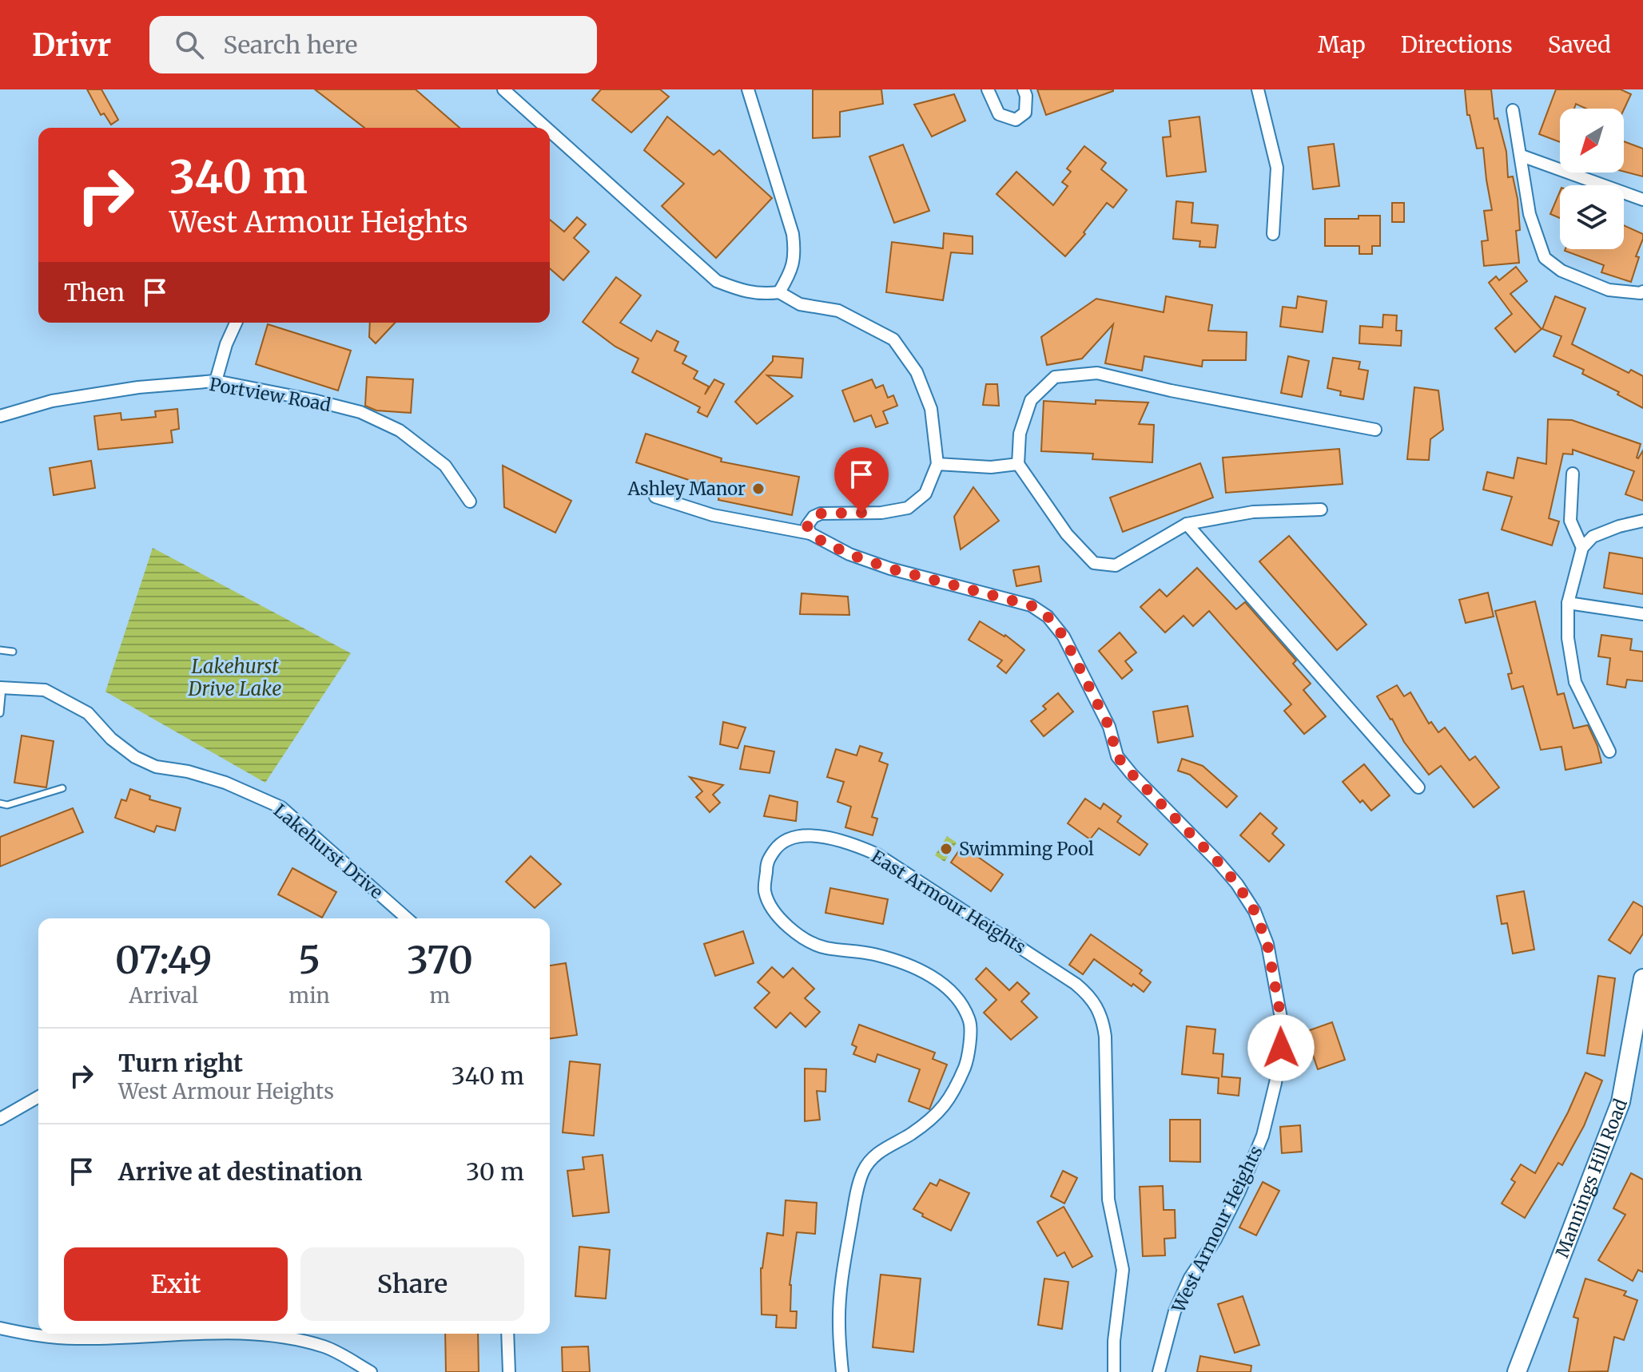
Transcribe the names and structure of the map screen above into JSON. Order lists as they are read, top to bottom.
{
  "streets": {
    "main road": ["Mannings Hill Road"],
    "street": [
      "Portview Road",
      "Lakehurst Drive",
      "East Armour Heights",
      "West Armour Heights"
    ]
  },
  "water": ["Lakehurst Drive Lake"],
  "places": ["Ashley Manor", "Swimming Pool"],
  "north": "bottom left",
  "page": {
    "header": "Drivr",
    "search": "Search here",
    "nav": ["Map", "Directions", "Saved"],
    "turn": ["340 m", "West Armour Heights"],
    "then": "Then",
    "eta": [
      "07:49",
      "Arrival",
      "5",
      "min",
      "370",
      "m"
    ],
    "list": [
      {
        "name": "Turn right",
        "note": "West Armour Heights",
        "value": "340 m"
      },
      {
        "name": "Arrive at destination",
        "value": "30 m"
      }
    ],
    "buttons": ["Exit", "Share"]
  }
}
